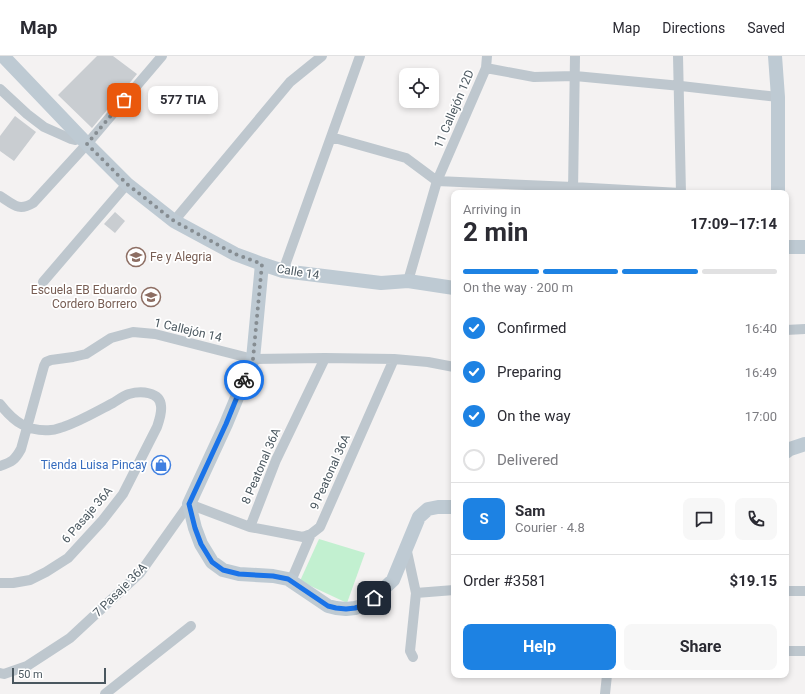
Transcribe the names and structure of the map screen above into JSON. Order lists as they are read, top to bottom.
{
  "streets": {
    "street": [
      "11 Callejón 12D",
      "Calle 14",
      "1 Callejón 14",
      "8 Peatonal 36A",
      "9 Peatonal 36A",
      "6 Pasaje 36A",
      "7 Pasaje 36A"
    ]
  },
  "crossings": [
    ["11 Callejón 12D", "Calle 14"],
    ["Calle 14", "7 Pasaje 36A"],
    ["1 Callejón 14", "8 Peatonal 36A"],
    ["1 Callejón 14", "9 Peatonal 36A"],
    ["1 Callejón 14", "6 Pasaje 36A"],
    ["1 Callejón 14", "7 Pasaje 36A"]
  ],
  "places": {
    "other": ["577 TIA"],
    "school or university": ["Fe y Alegria", "Escuela EB Eduardo Cordero Borrero"],
    "shop": ["Tienda Luisa Pincay"]
  },
  "scale_bar": "50 m",
  "page": {
    "header": "Map",
    "nav": ["Map", "Directions", "Saved"],
    "bubble": "577 TIA",
    "heading": ["2 min", "Arriving in", "17:09–17:14"],
    "panel": [
      "Sam",
      "Courier · 4.8",
      "Order #3581",
      "$19.15"
    ],
    "bar": "On the way · 200 m",
    "list": [
      ["Confirmed", "16:40"],
      ["Preparing", "16:49"],
      ["On the way", "17:00"],
      "Delivered"
    ],
    "round": "S",
    "buttons": ["Help", "Share"],
    "scale": "50 m"
  }
}
